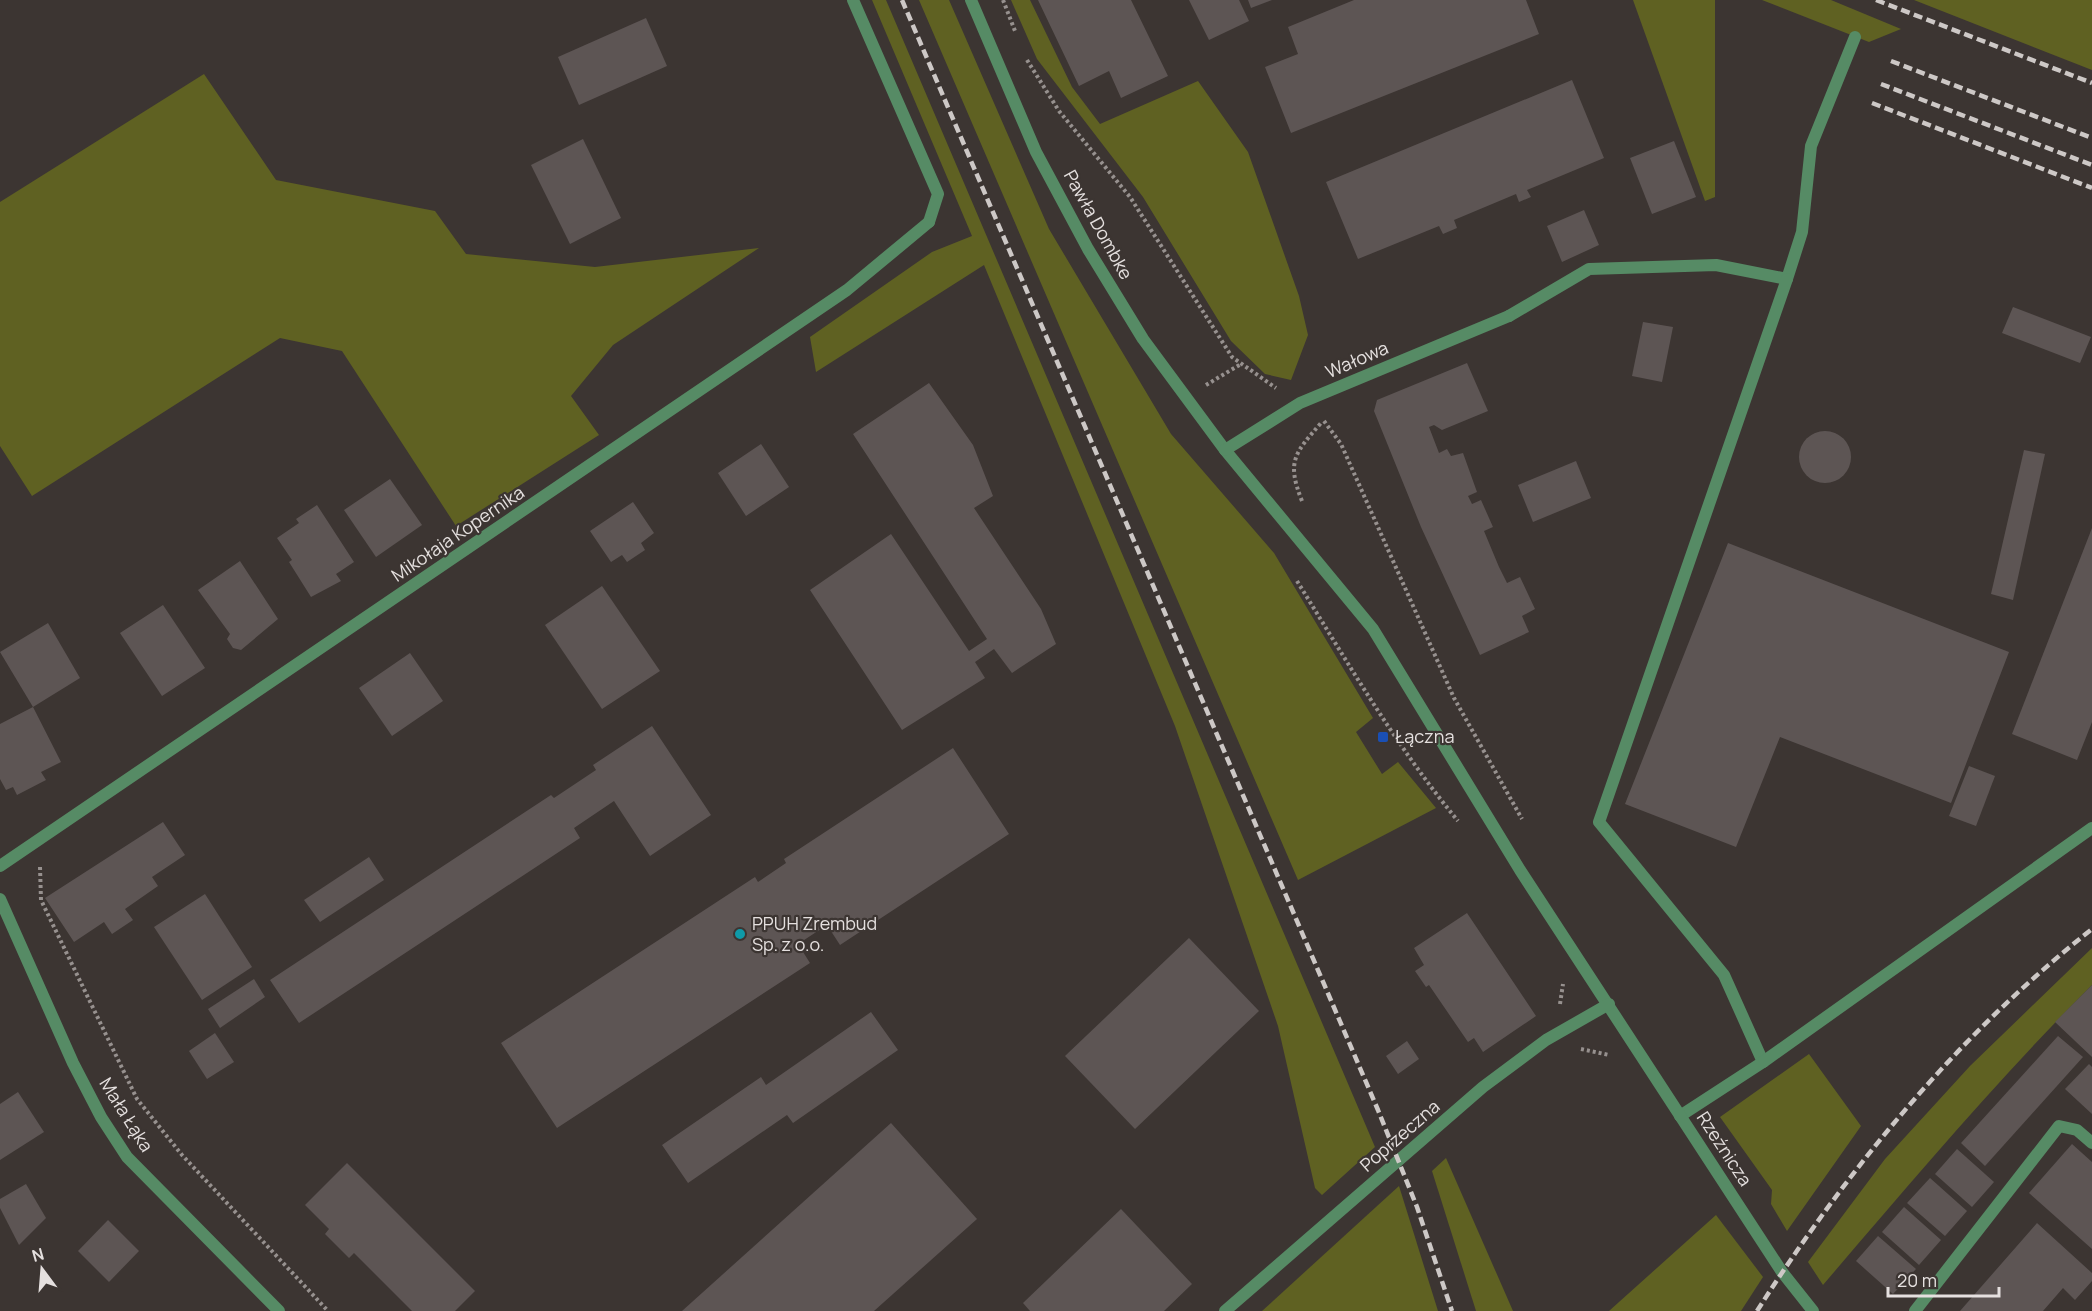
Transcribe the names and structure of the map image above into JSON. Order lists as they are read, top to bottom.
{
  "streets": {
    "street": [
      "Pawła Dombke",
      "Wałowa",
      "Mikołaja Kopernika",
      "Mała Łąka",
      "Poprzeczna",
      "Rzeźnicza"
    ]
  },
  "crossings": [
    ["Pawła Dombke", "Wałowa"],
    ["Poprzeczna", "Rzeźnicza"]
  ],
  "places": {
    "transit": ["Łączna"],
    "other": ["PPUH Zrembud Sp. z o.o."]
  },
  "scale_bar": "20 m",
  "north": "top"
}
